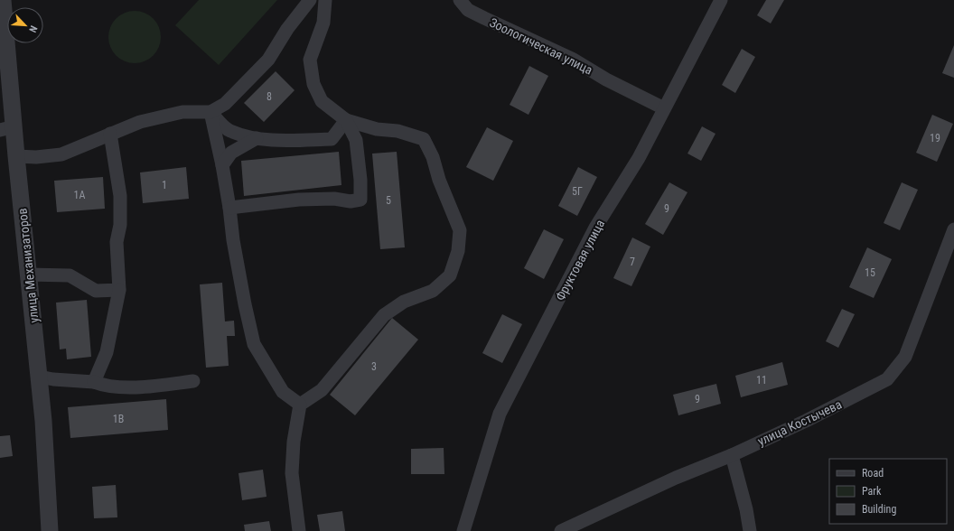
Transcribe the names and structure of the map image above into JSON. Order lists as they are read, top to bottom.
{
  "streets": {
    "street": [
      "Зоологическая улица",
      "Фруктовая улица",
      "улица Механизаторов",
      "улица Костычева"
    ]
  },
  "crossings": [
    ["Зоологическая улица", "Фруктовая улица"]
  ],
  "house_numbers": [
    "8",
    "19",
    "1",
    "5Г",
    "1А",
    "5",
    "9",
    "7",
    "15",
    "3",
    "11",
    "9",
    "1В"
  ],
  "legend": ["Road", "Park", "Building"],
  "north": "bottom right"
}
